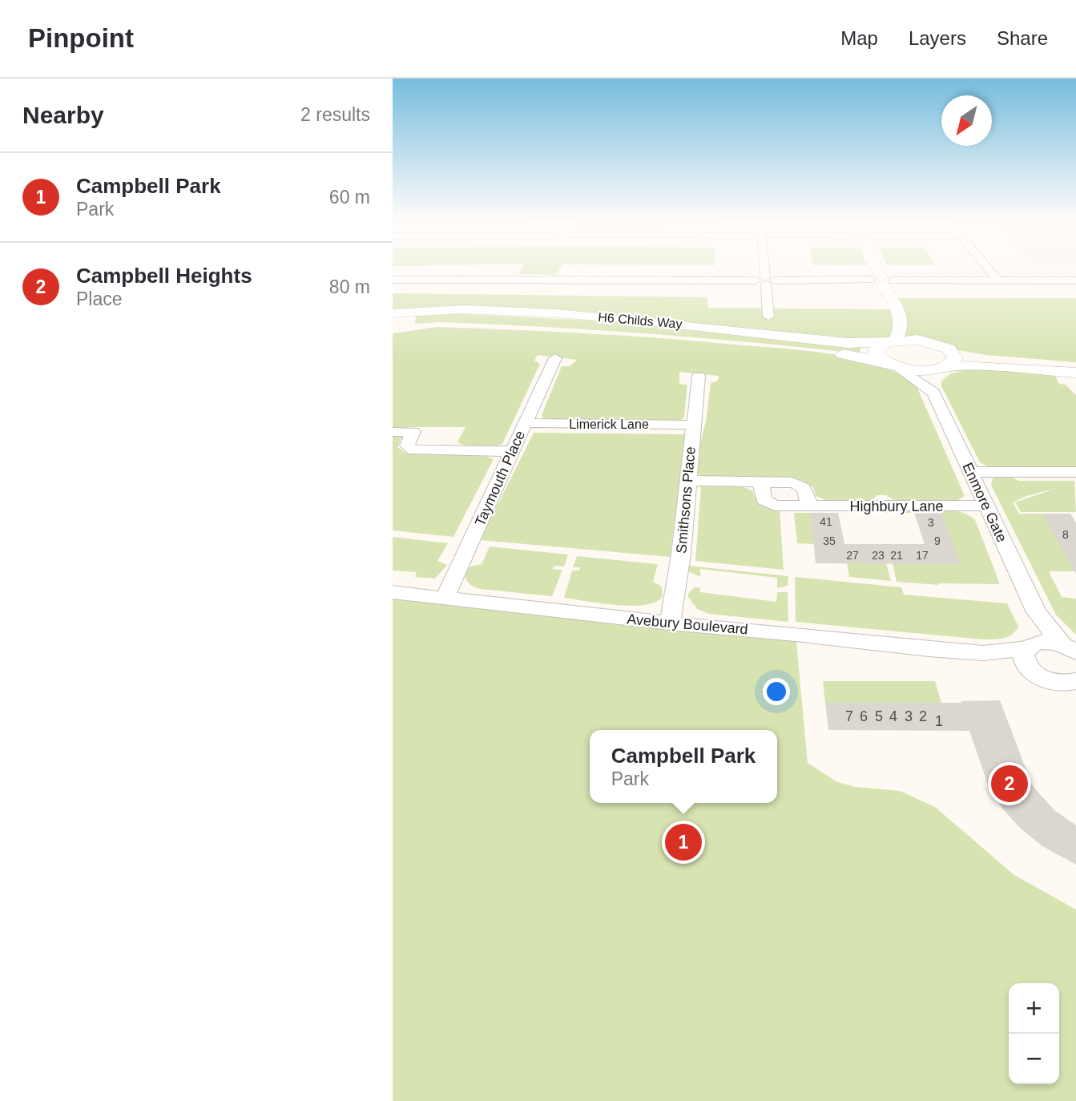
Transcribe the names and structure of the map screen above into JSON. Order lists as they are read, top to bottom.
{
  "streets": {
    "street": [
      "H6 Childs Way",
      "Limerick Lane",
      "Taymouth Place",
      "Smithsons Place",
      "Enmore Gate",
      "Highbury Lane",
      "Avebury Boulevard"
    ]
  },
  "crossings": [
    ["H6 Childs Way", "Enmore Gate"],
    ["Limerick Lane", "Taymouth Place"],
    ["Limerick Lane", "Smithsons Place"],
    ["Taymouth Place", "Avebury Boulevard"],
    ["Smithsons Place", "Avebury Boulevard"],
    ["Enmore Gate", "Highbury Lane"],
    ["Enmore Gate", "Avebury Boulevard"]
  ],
  "house_numbers": [
    "41",
    "3",
    "8",
    "35",
    "9",
    "27",
    "23",
    "21",
    "17",
    "7",
    "6",
    "5",
    "4",
    "3",
    "2",
    "1"
  ],
  "north": "bottom left",
  "page": {
    "header": "Pinpoint",
    "nav": ["Map", "Layers", "Share"],
    "heading": ["Nearby", "2 results"],
    "list": [
      {
        "mark": "1",
        "name": "Campbell Park",
        "note": "Park",
        "value": "60 m"
      },
      {
        "mark": "2",
        "name": "Campbell Heights",
        "note": "Place",
        "value": "80 m"
      }
    ],
    "popup": ["Campbell Park", "Park"],
    "pins": ["2", "1"],
    "map_buttons": ["+", "−"]
  }
}
